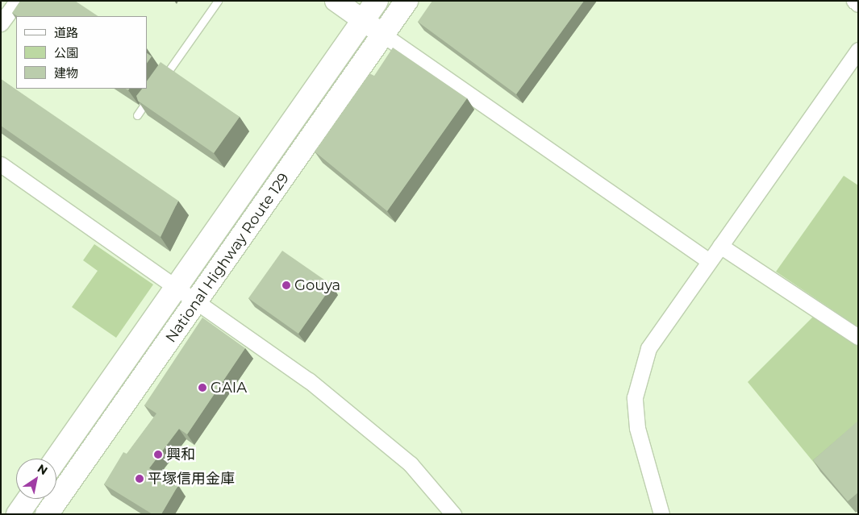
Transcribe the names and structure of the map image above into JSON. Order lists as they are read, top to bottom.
{
  "streets": {
    "highway": ["National Highway Route 129"]
  },
  "places": [
    "Gouya",
    "GAIA",
    "興和",
    "平塚信用金庫"
  ],
  "legend": ["道路", "公園", "建物"],
  "north": "top right"
}
